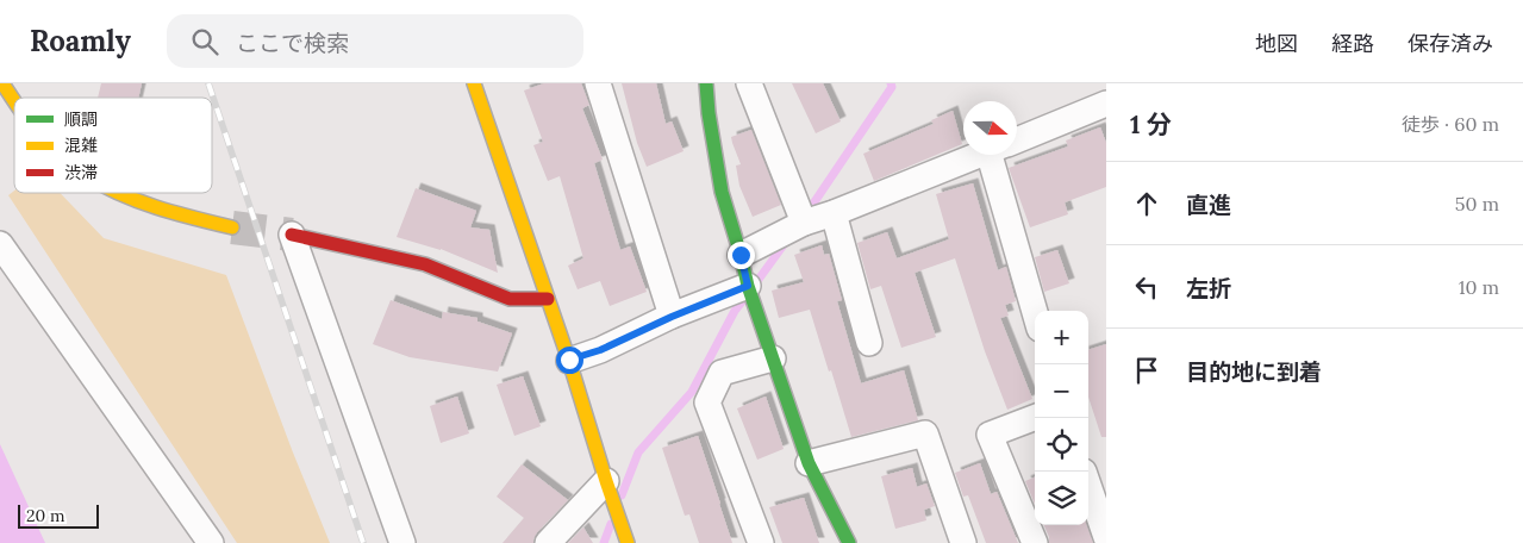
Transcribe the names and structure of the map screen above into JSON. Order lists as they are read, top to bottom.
{
  "legend": ["順調", "混雑", "渋滞"],
  "scale_bar": "20 m",
  "north": "right",
  "page": {
    "header": "Roamly",
    "search": "ここで検索",
    "nav": ["地図", "経路", "保存済み"],
    "heading": ["1 分", "徒歩 · 60 m"],
    "list": [
      ["直進", "50 m"],
      ["左折", "10 m"],
      "目的地に到着"
    ],
    "map_buttons": ["+", "−"],
    "scale": "20 m"
  }
}
